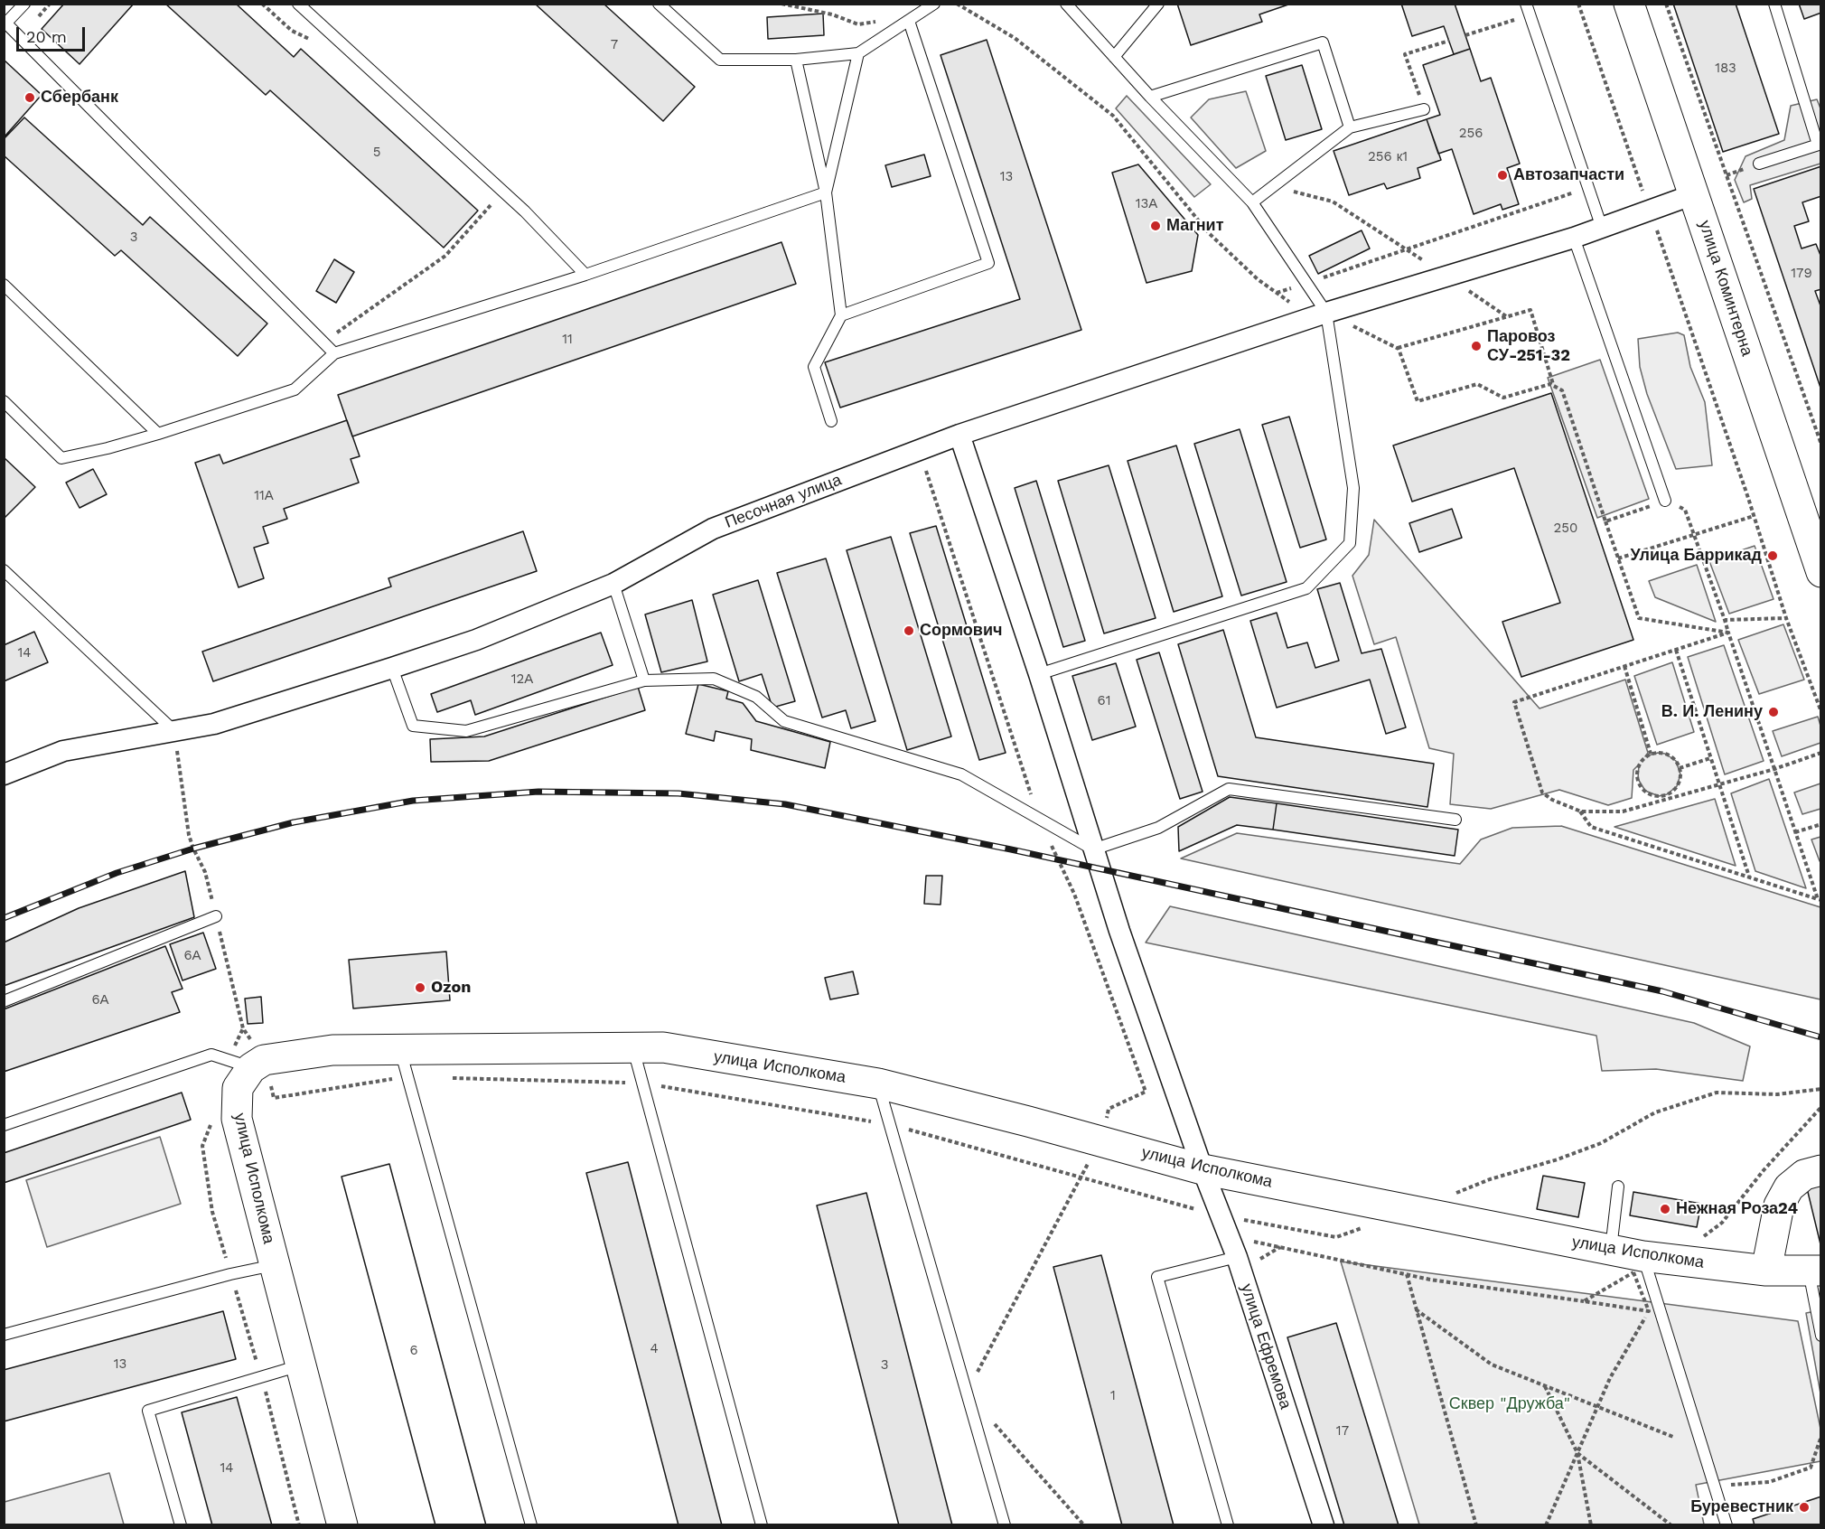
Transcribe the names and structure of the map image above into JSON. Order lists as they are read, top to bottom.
{
  "streets": {
    "street": [
      "улица Коминтерна",
      "Песочная улица",
      "улица Исполкома",
      "улица Ефремова"
    ]
  },
  "crossings": [
    ["улица Коминтерна", "Песочная улица"],
    ["Песочная улица", "улица Ефремова"],
    ["улица Исполкома", "улица Ефремова"]
  ],
  "parks": ["Сквер \"Дружба\""],
  "places": [
    "Сбербанк",
    "Автозапчасти",
    "Магнит",
    "Паровоз СУ-251-32",
    "Улица Баррикад",
    "Сормович",
    "В. И. Ленину",
    "Ozon",
    "Нежная Роза24",
    "Буревестник"
  ],
  "house_numbers": [
    "7",
    "183",
    "256",
    "5",
    "256 к1",
    "13",
    "13А",
    "3",
    "179",
    "11",
    "11А",
    "250",
    "14",
    "12А",
    "61",
    "6А",
    "6А",
    "4",
    "6",
    "13",
    "3",
    "1",
    "17",
    "14"
  ],
  "scale_bar": "20 m"
}
